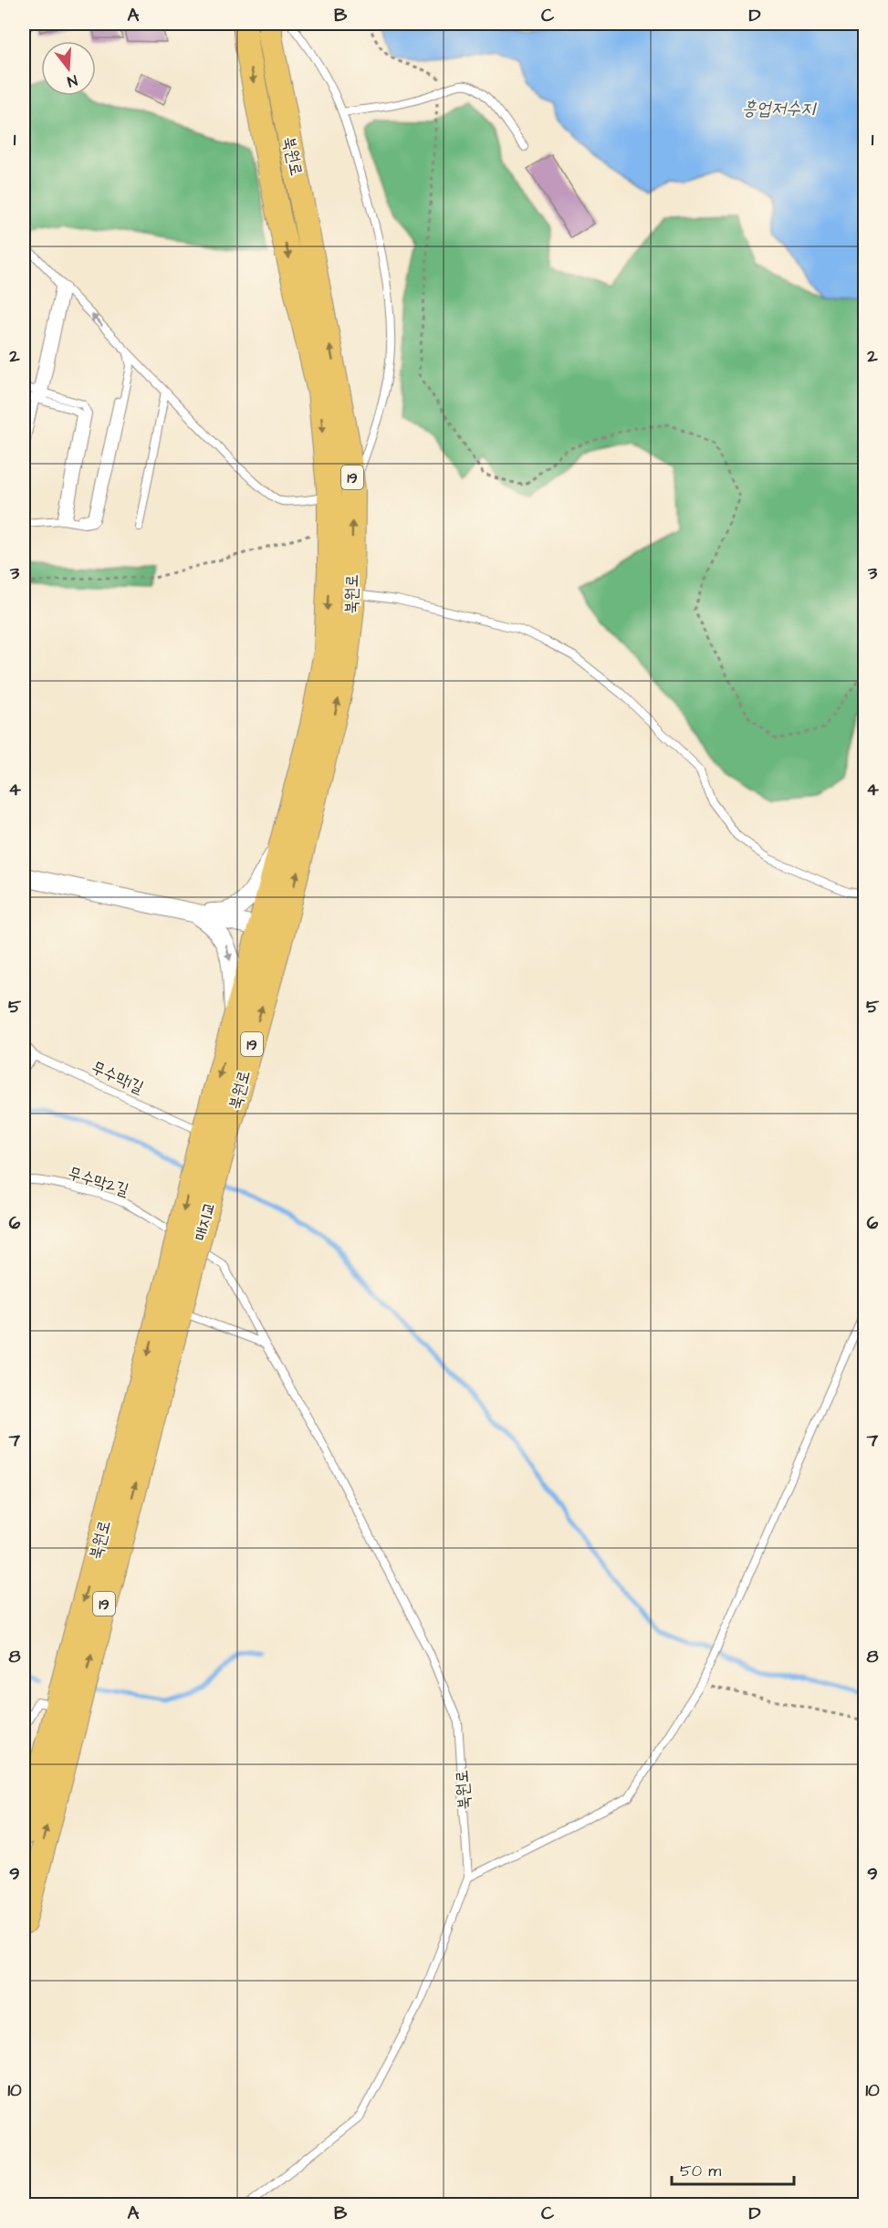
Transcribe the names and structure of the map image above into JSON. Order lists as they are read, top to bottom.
{
  "streets": {
    "main road": ["북원로", "19", "매지교"],
    "lane": ["무수막1길", "무수막2길"]
  },
  "crossings": [
    ["북원로", "무수막1길"],
    ["북원로", "무수막2길"],
    ["북원로", "매지교"],
    ["무수막1길", "매지교"]
  ],
  "water": ["흥업저수지"],
  "scale_bar": "50 m",
  "north": "bottom",
  "grid": {
    "columns": [
      "A",
      "B",
      "C",
      "D"
    ],
    "rows": [
      "1",
      "2",
      "3",
      "4",
      "5",
      "6",
      "7",
      "8",
      "9",
      "10"
    ]
  }
}
